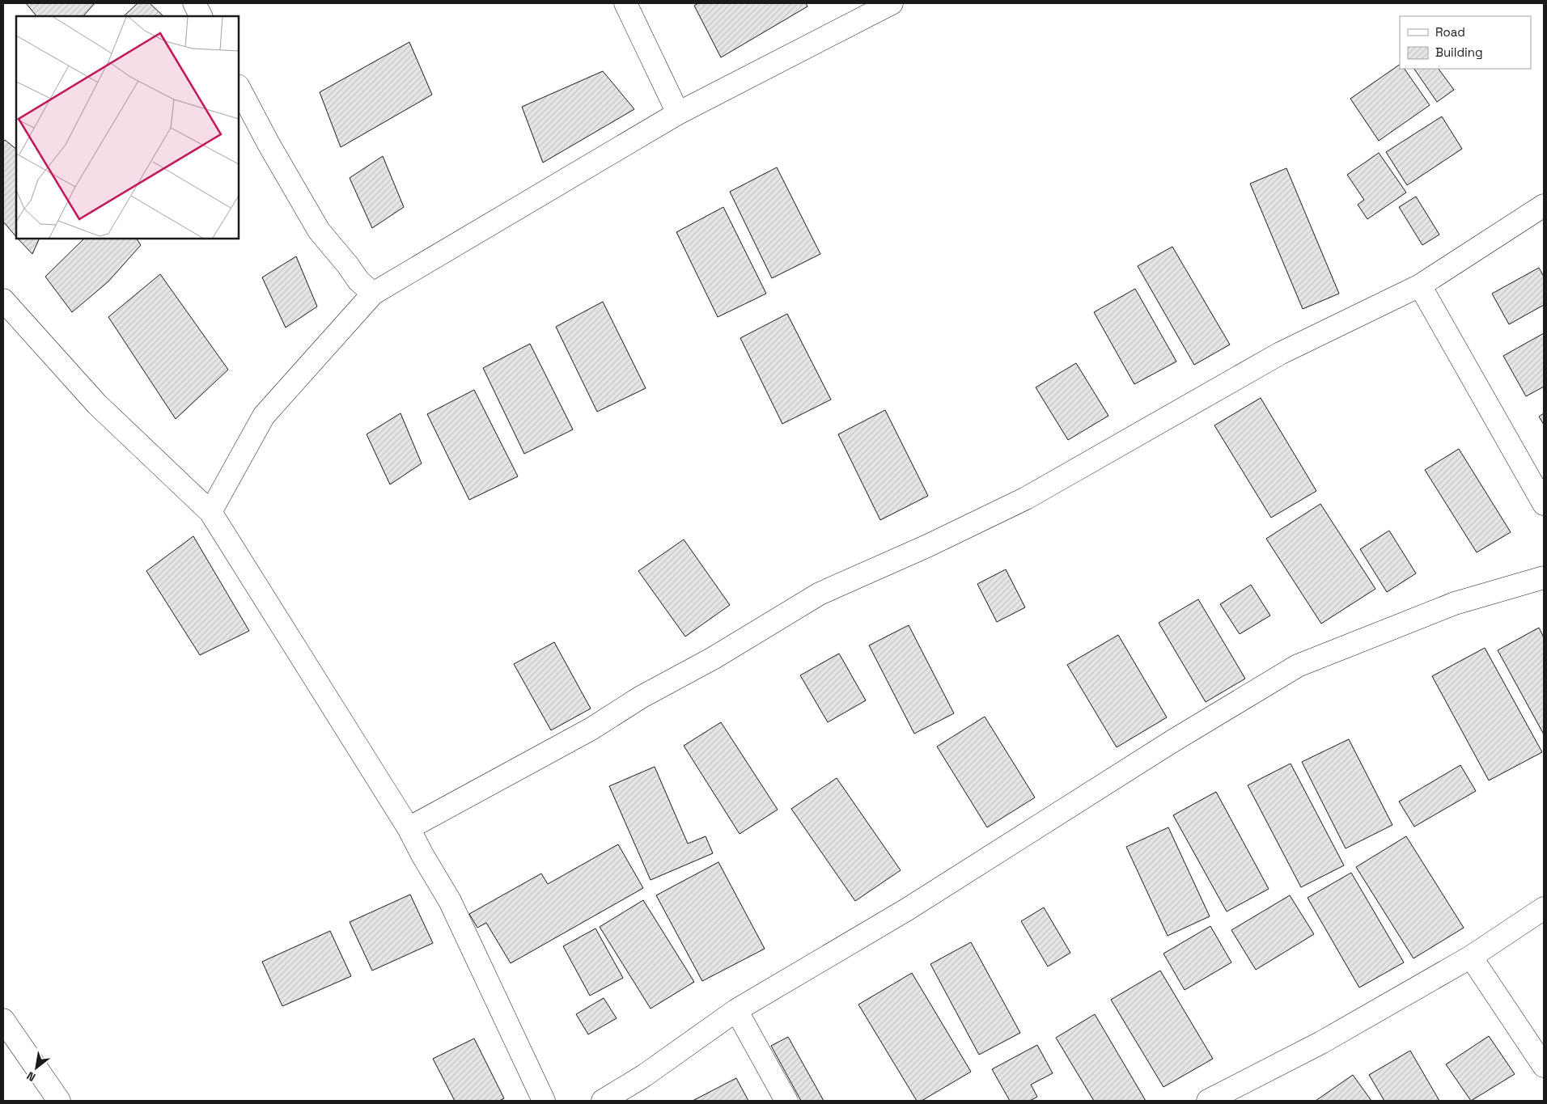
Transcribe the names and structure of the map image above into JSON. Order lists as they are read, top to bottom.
{
  "legend": ["Road", "Building"],
  "north": "bottom left"
}
